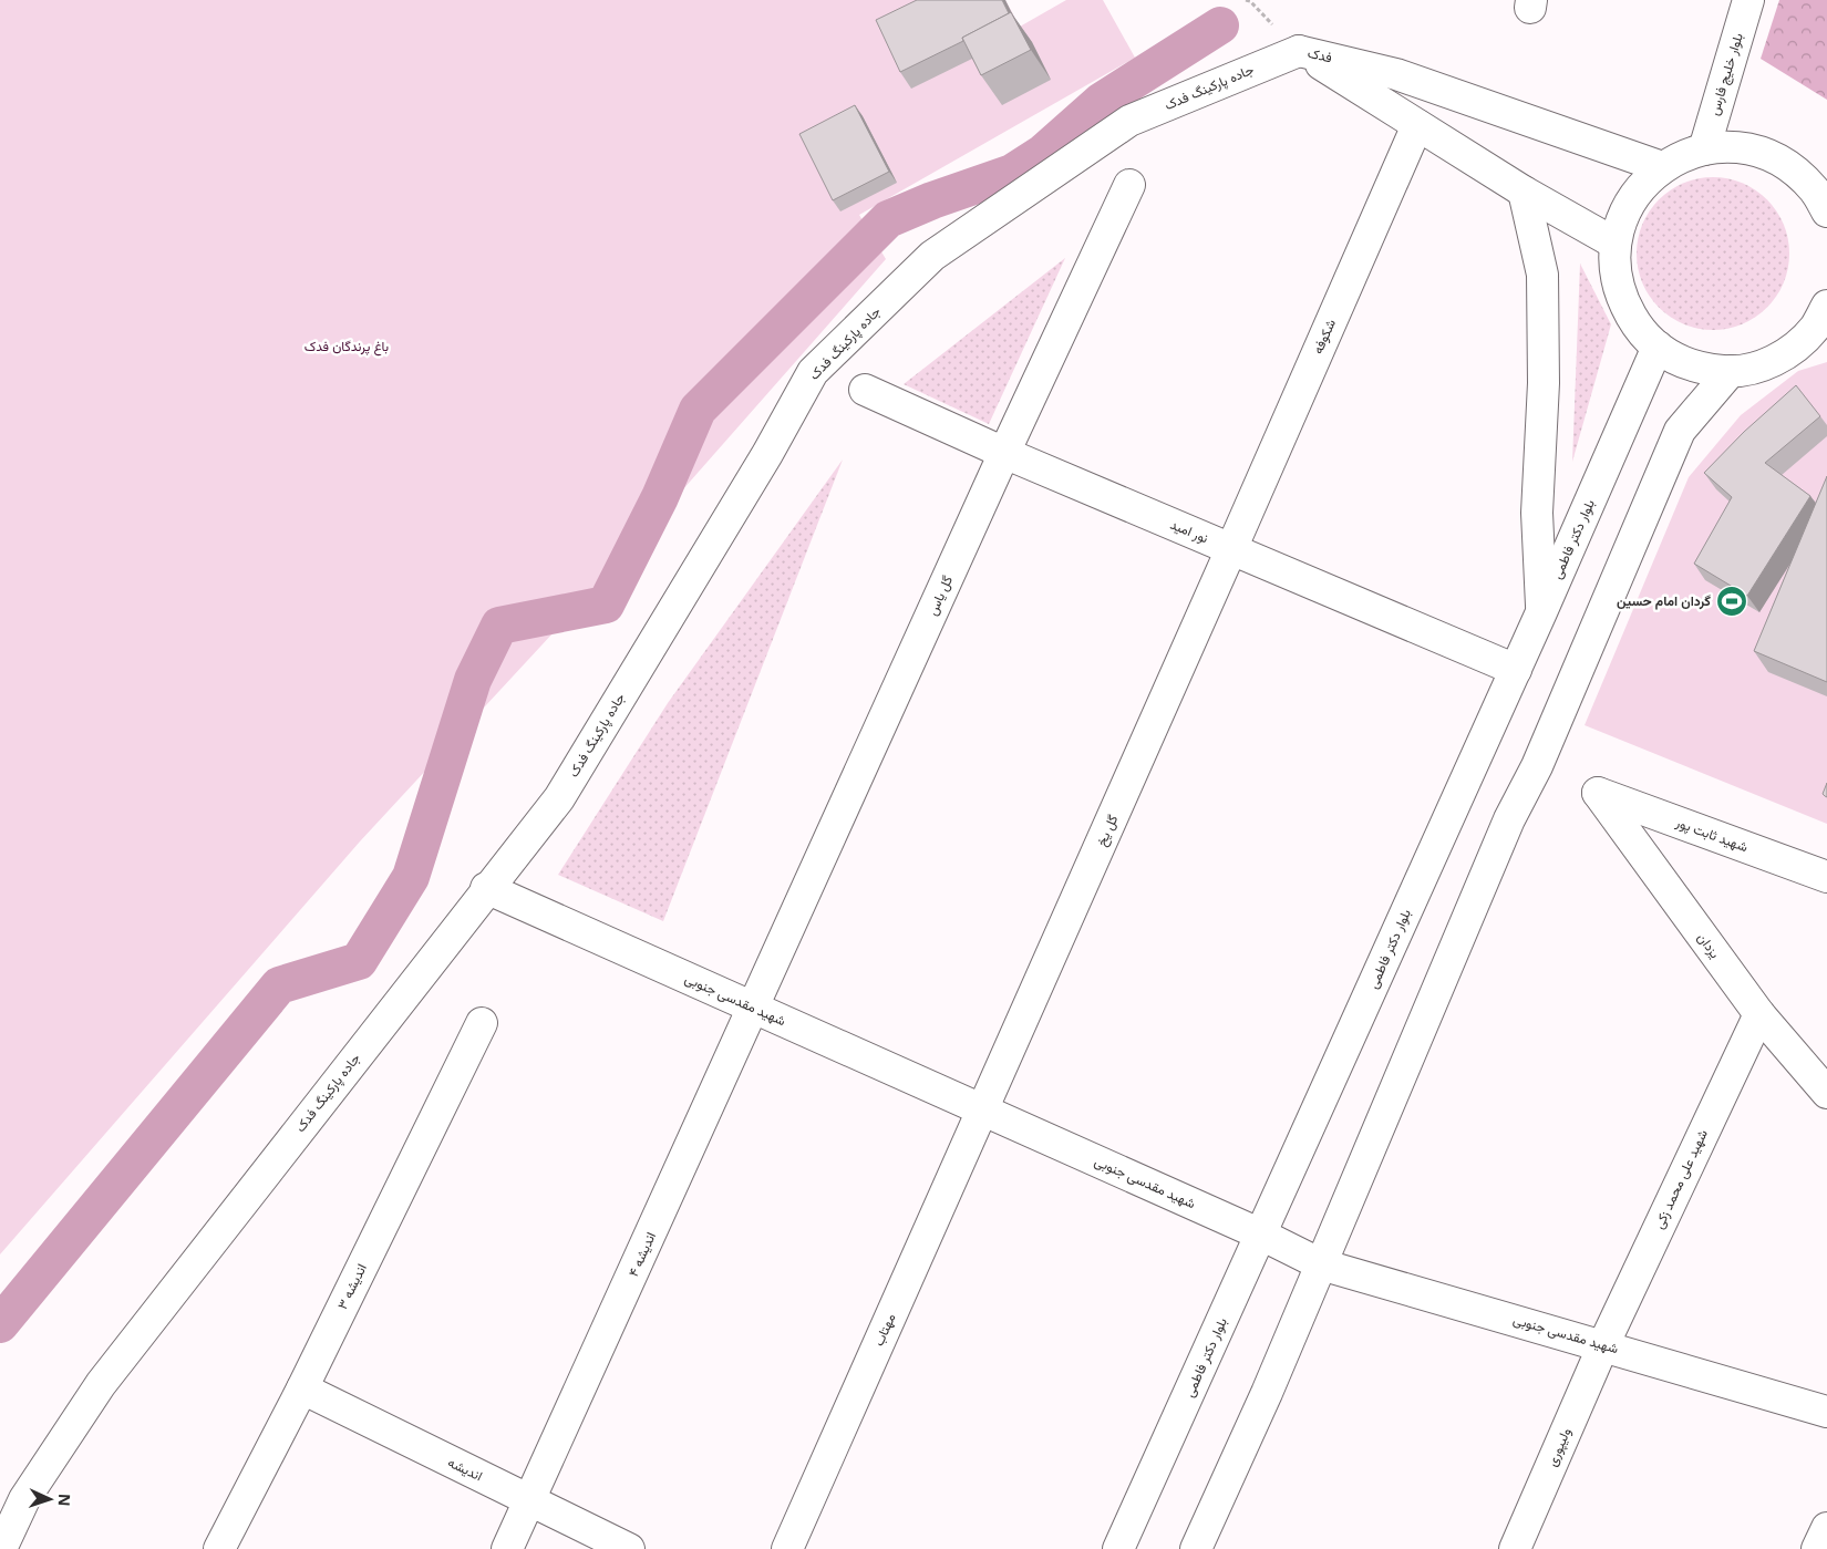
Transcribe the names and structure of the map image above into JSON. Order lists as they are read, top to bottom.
{
  "streets": {
    "street": [
      "فدک",
      "بلوار خلیج فارس",
      "جاده پارکینگ فدک",
      "شکوفه",
      "نور امید",
      "بلوار دکتر فاطمی",
      "گل یاس",
      "گل یخ",
      "شهید ثابت پور",
      "یزدان",
      "شهید مقدسی جنوبی",
      "شهید علی محمد زکی",
      "اندیشه ۴",
      "اندیشه ۳",
      "مهتاب",
      "ولیپوری",
      "اندیشه"
    ]
  },
  "crossings": [
    ["فدک", "جاده پارکینگ فدک"],
    ["فدک", "شکوفه"],
    ["جاده پارکینگ فدک", "شهید مقدسی جنوبی"],
    ["شکوفه", "نور امید"],
    ["شکوفه", "گل یخ"],
    ["نور امید", "بلوار دکتر فاطمی"],
    ["نور امید", "گل یاس"],
    ["نور امید", "گل یخ"],
    ["بلوار دکتر فاطمی", "شهید مقدسی جنوبی"],
    ["گل یاس", "شهید مقدسی جنوبی"],
    ["گل یاس", "اندیشه ۴"],
    ["گل یخ", "شهید مقدسی جنوبی"],
    ["گل یخ", "مهتاب"],
    ["شهید ثابت پور", "یزدان"],
    ["یزدان", "شهید علی محمد زکی"],
    ["شهید مقدسی جنوبی", "شهید علی محمد زکی"],
    ["شهید مقدسی جنوبی", "اندیشه ۴"],
    ["شهید مقدسی جنوبی", "مهتاب"],
    ["شهید مقدسی جنوبی", "ولیپوری"],
    ["شهید علی محمد زکی", "ولیپوری"],
    ["اندیشه ۴", "اندیشه"],
    ["اندیشه ۳", "اندیشه"]
  ],
  "parks": ["باغ پرندگان فدک"],
  "places": {
    "sports": ["گردان امام حسین"]
  },
  "north": "right"
}
